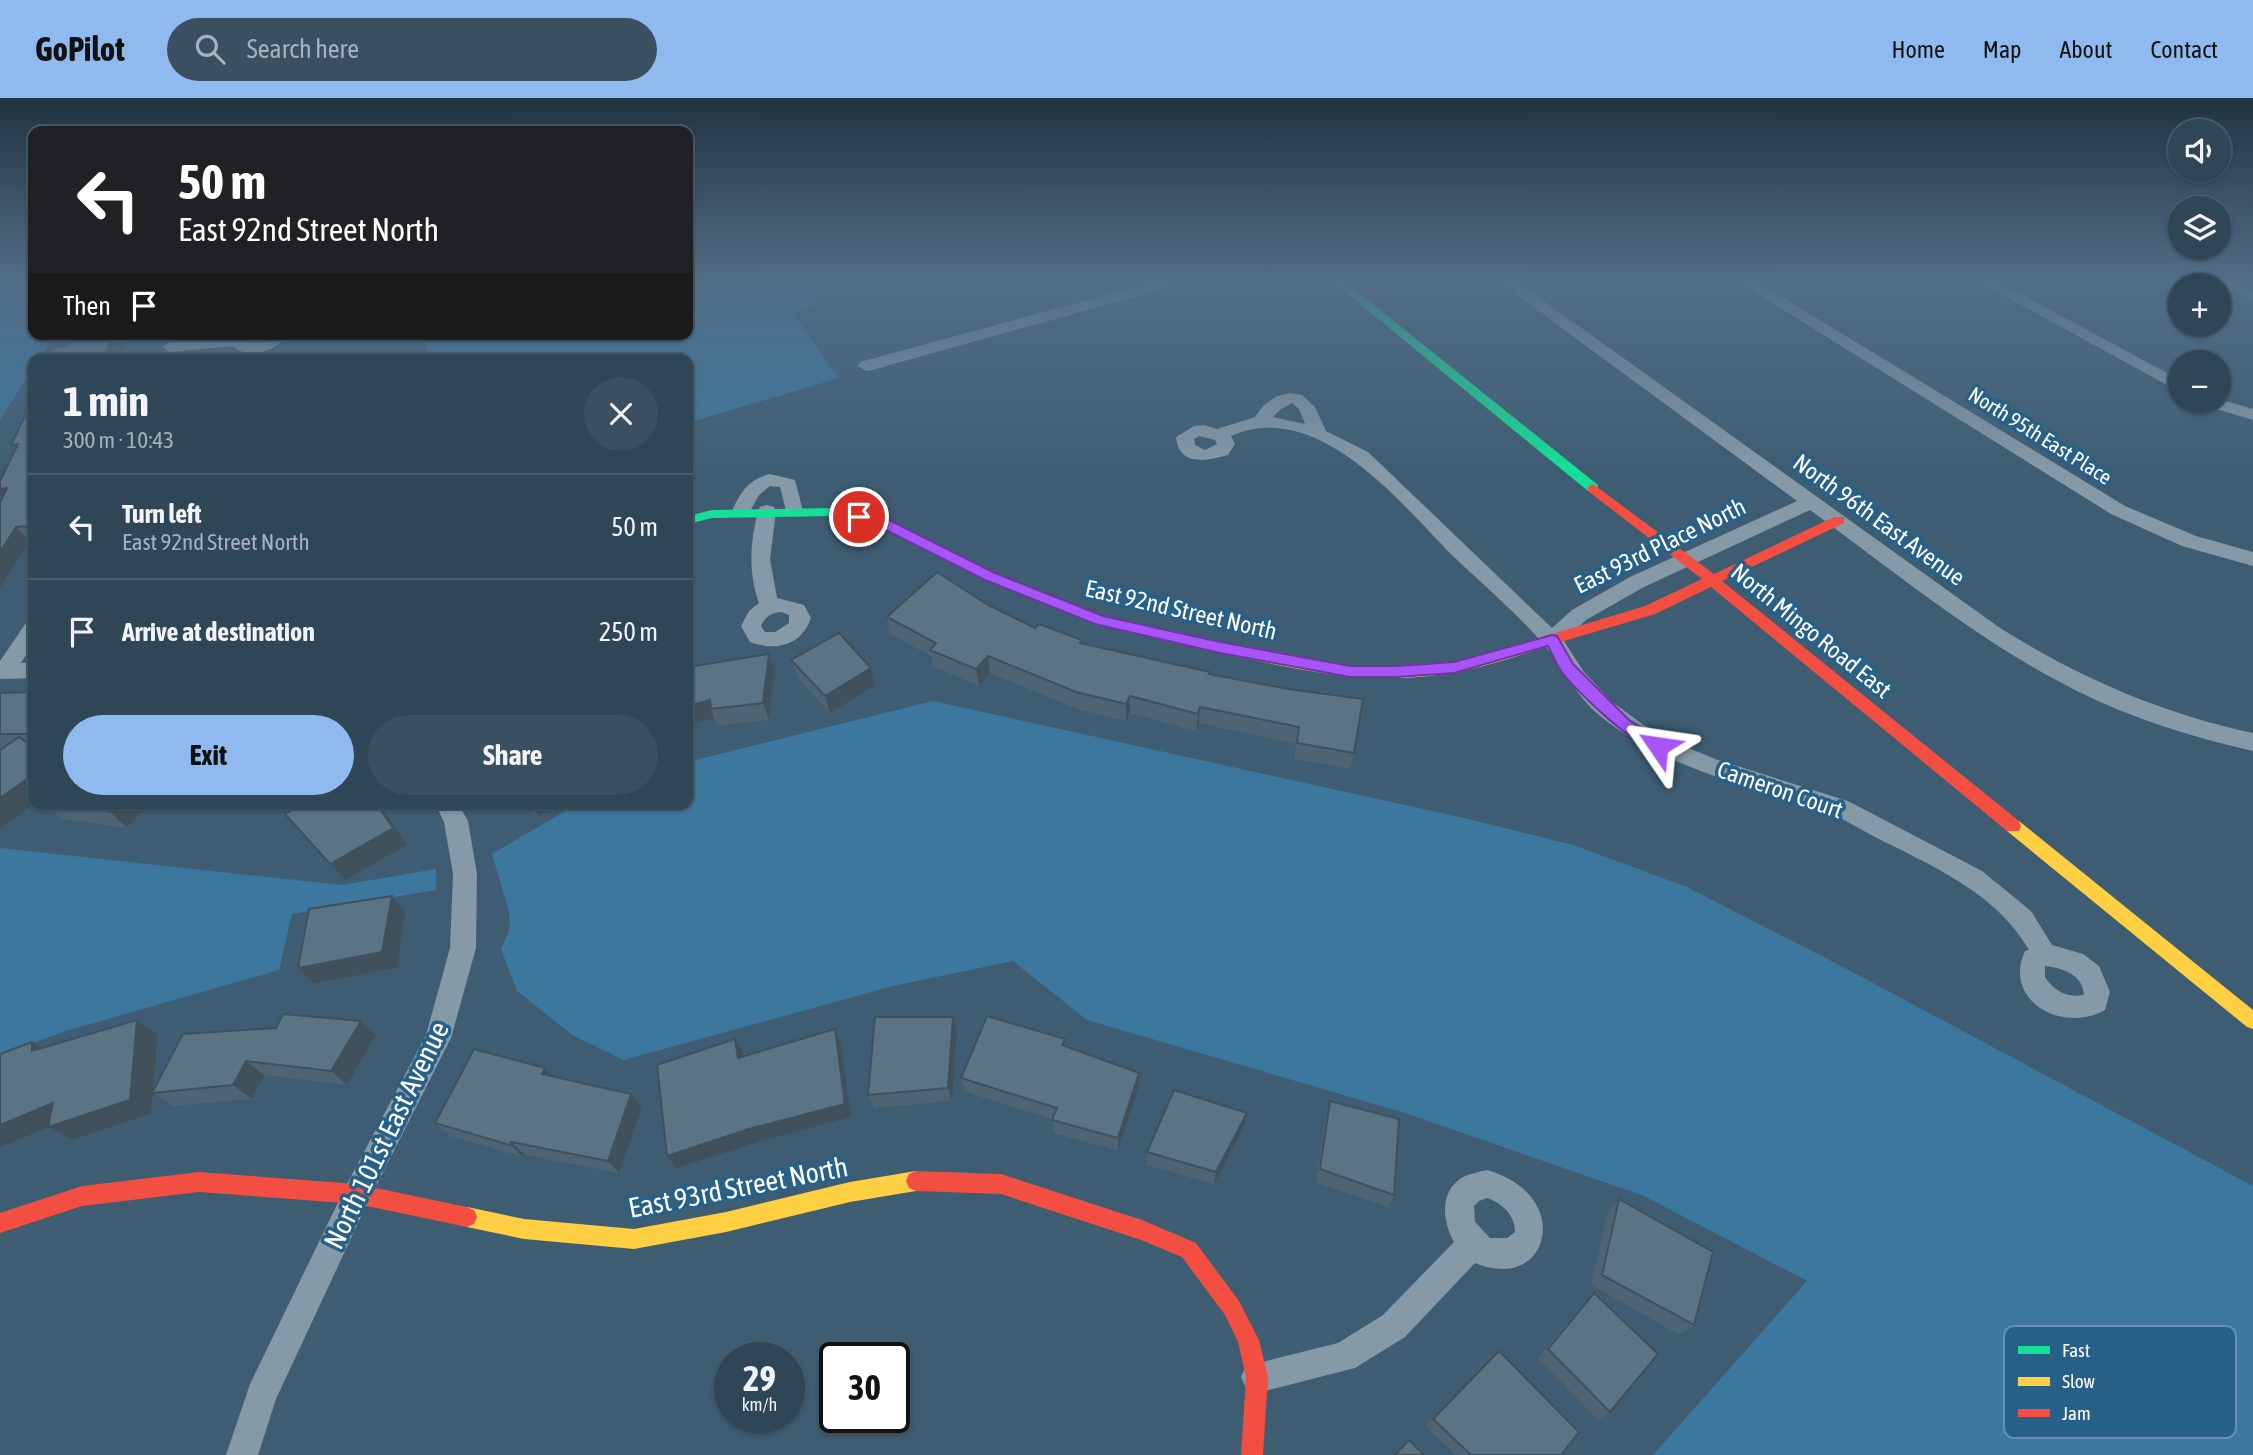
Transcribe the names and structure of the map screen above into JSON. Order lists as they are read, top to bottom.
{
  "streets": {
    "street": [
      "North 95th East Place",
      "North 96th East Avenue",
      "East 93rd Place North",
      "East 92nd Street North",
      "North Mingo Road East",
      "Cameron Court",
      "North 101st East Avenue",
      "East 93rd Street North"
    ]
  },
  "crossings": [
    ["North 96th East Avenue", "East 93rd Place North"],
    ["East 93rd Place North", "East 92nd Street North"],
    ["East 93rd Place North", "North Mingo Road East"],
    ["East 93rd Place North", "Cameron Court"],
    ["East 92nd Street North", "Cameron Court"],
    ["North 101st East Avenue", "East 93rd Street North"]
  ],
  "legend": ["Fast", "Slow", "Jam"],
  "page": {
    "header": "GoPilot",
    "search": "Search here",
    "nav": [
      "Home",
      "Map",
      "About",
      "Contact"
    ],
    "map_buttons": ["+", "−"],
    "turn": ["50 m", "East 92nd Street North"],
    "then": "Then",
    "heading": ["1 min", "300 m · 10:43"],
    "list": [
      {
        "name": "Turn left",
        "note": "East 92nd Street North",
        "value": "50 m"
      },
      {
        "name": "Arrive at destination",
        "value": "250 m"
      }
    ],
    "buttons": ["Exit", "Share"],
    "speed": "29 km/h",
    "limit": "30"
  }
}
